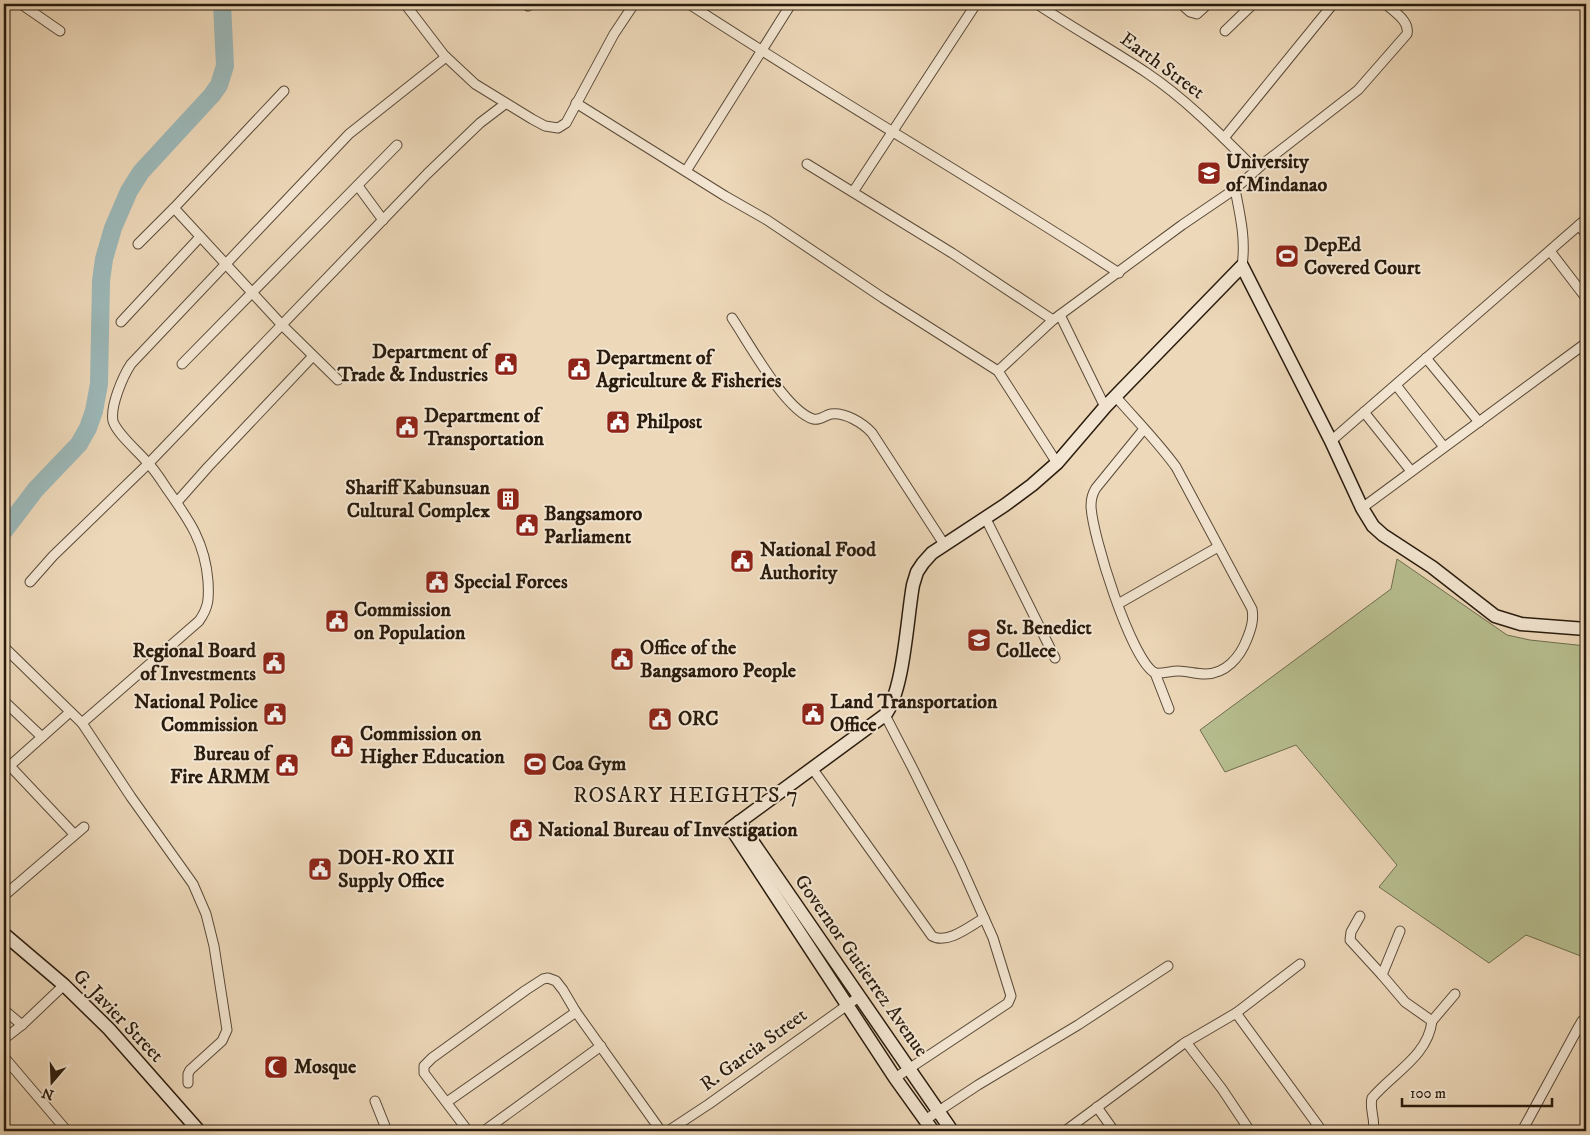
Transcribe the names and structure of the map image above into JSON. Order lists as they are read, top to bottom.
{
  "streets": {
    "street": [
      "Earth Street",
      "Governor Gutierrez Avenue",
      "G. Javier Street",
      "R. Garcia Street"
    ]
  },
  "crossings": [
    ["Governor Gutierrez Avenue", "R. Garcia Street"]
  ],
  "districts": ["ROSARY HEIGHTS 7"],
  "places": {
    "school or university": ["University of Mindanao", "St. Benedict Collece"],
    "sports": ["DepEd Covered Court", "Coa Gym"],
    "public building": [
      "Department of Trade & Industries",
      "Department of Agriculture & Fisheries",
      "Philpost",
      "Department of Transportation",
      "Bangsamoro Parliament",
      "National Food Authority",
      "Special Forces",
      "Commission on Population",
      "Office of the Bangsamoro People",
      "Regional Board of Investments",
      "National Police Commission",
      "Land Transportation Office",
      "ORC",
      "Commission on Higher Education",
      "Bureau of Fire ARMM",
      "National Bureau of Investigation",
      "DOH-RO XII Supply Office"
    ],
    "building": ["Shariff Kabunsuan Cultural Complex"],
    "mosque": ["Mosque"]
  },
  "scale_bar": "100 m",
  "north": "bottom"
}
